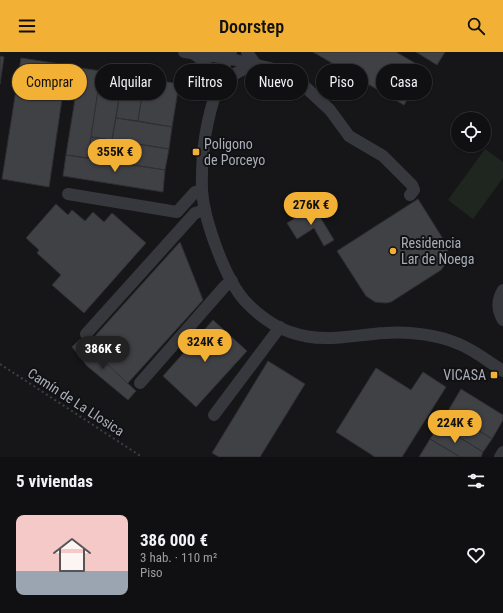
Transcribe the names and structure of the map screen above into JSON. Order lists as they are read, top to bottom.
{
  "streets": {
    "path": ["Camín de La Llosica"]
  },
  "places": {
    "transit": ["Poligono de Porceyo", "VICASA"],
    "other": ["Residencia Lar de Noega"]
  },
  "page": {
    "header": "Doorstep",
    "chip": [
      "Comprar",
      "Alquilar",
      "Filtros",
      "Nuevo",
      "Piso",
      "Casa"
    ],
    "price": [
      "355K €",
      "276K €",
      "324K €",
      "386K €",
      "224K €"
    ],
    "heading": "5 viviendas",
    "list": [
      {
        "name": "386 000 €",
        "note": "3 hab. · 110 m² · Piso"
      }
    ]
  }
}
